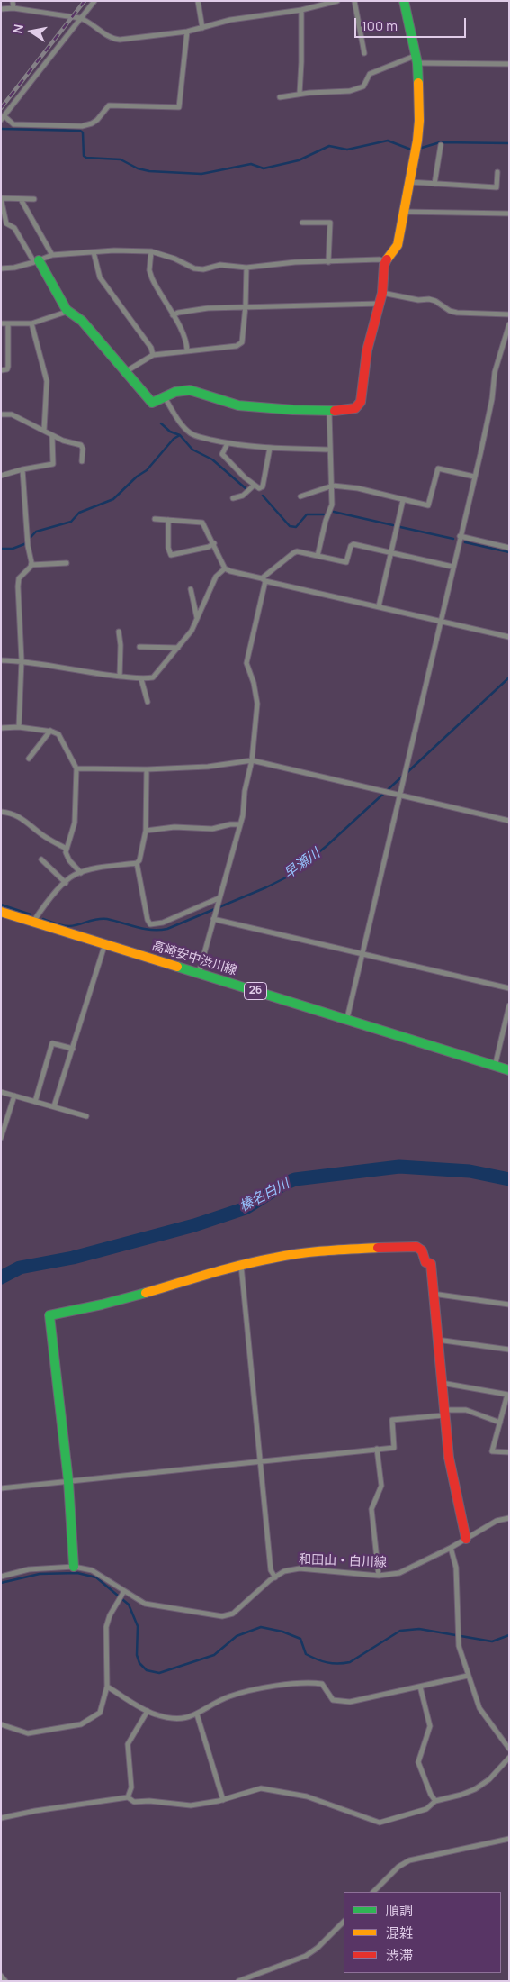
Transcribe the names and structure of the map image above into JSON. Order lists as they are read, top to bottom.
{
  "streets": {
    "street": ["高崎安中渋川線", "26", "和田山・白川線"]
  },
  "water": ["早瀬川", "榛名白川"],
  "legend": ["順調", "混雑", "渋滞"],
  "scale_bar": "100 m",
  "north": "left"
}
